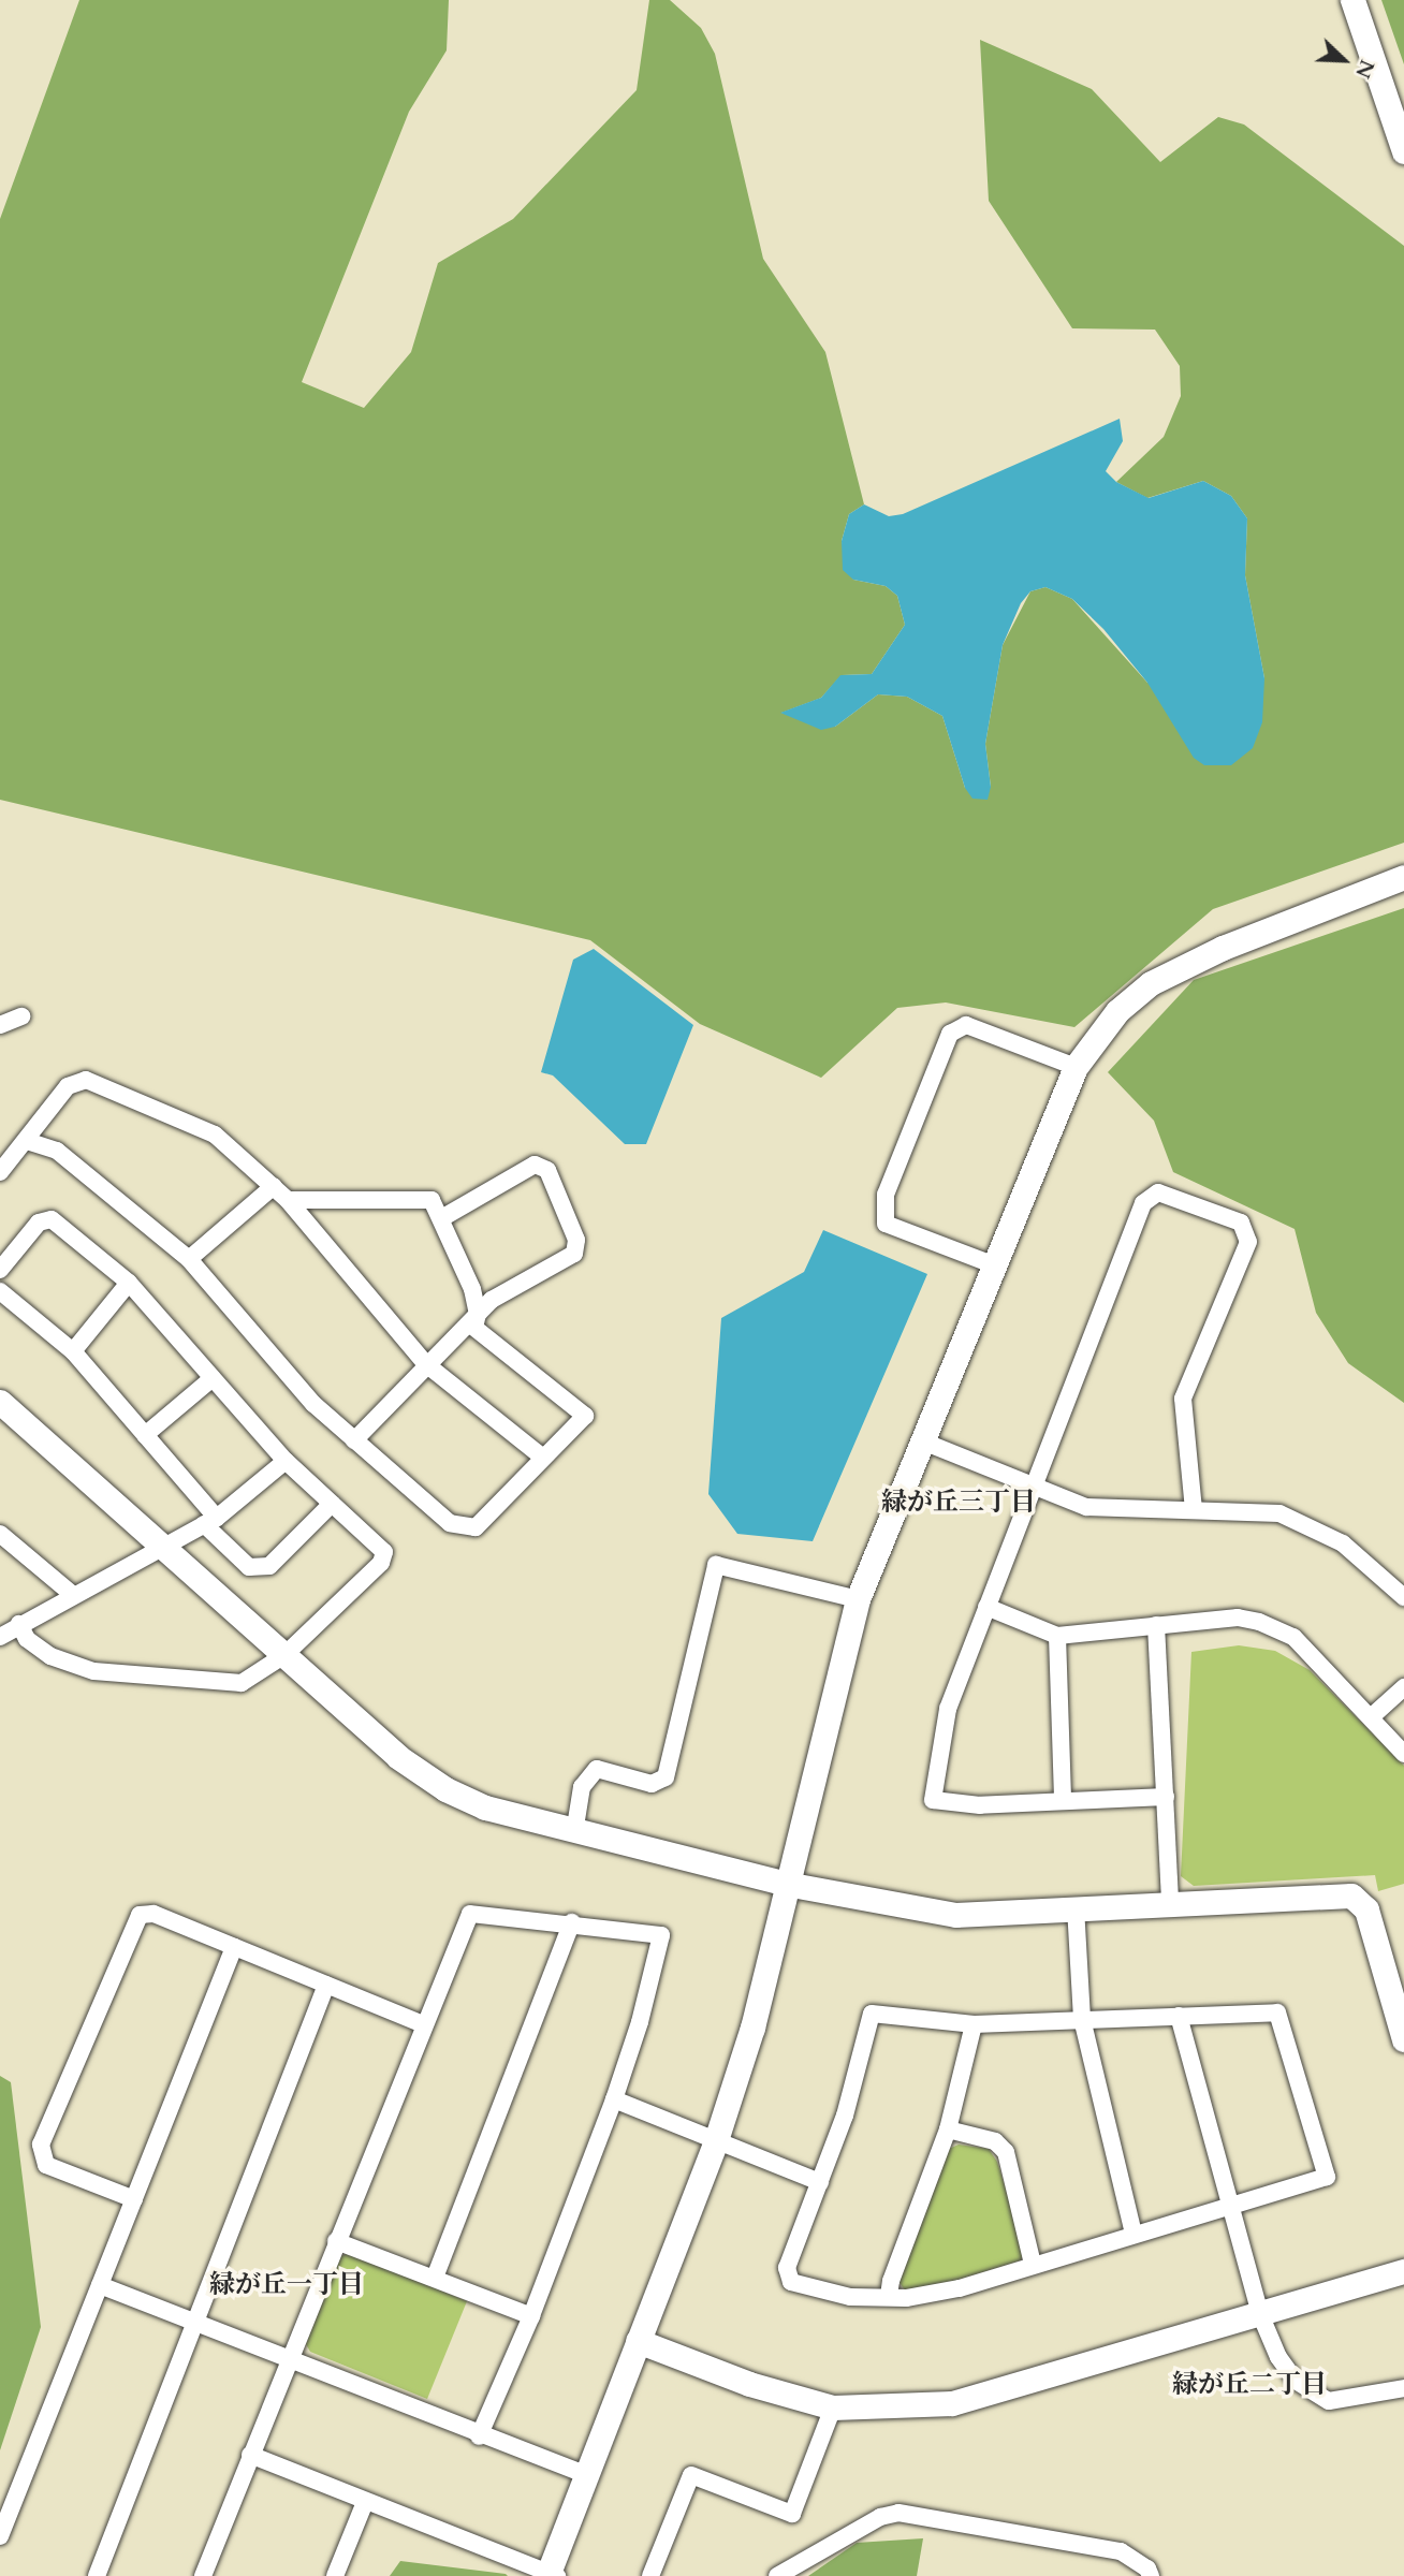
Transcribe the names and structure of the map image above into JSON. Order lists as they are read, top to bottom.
{
  "districts": ["緑が丘三丁目", "緑が丘一丁目", "緑が丘二丁目"],
  "north": "bottom right"
}
